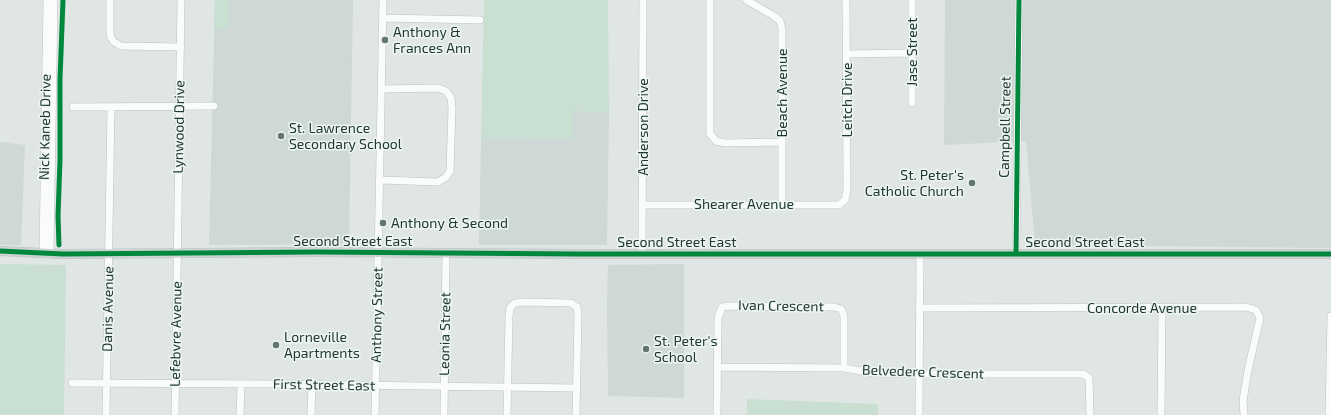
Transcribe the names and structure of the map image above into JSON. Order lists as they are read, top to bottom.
{
  "streets": {
    "main road": ["Second Street East"],
    "street": [
      "Jase Street",
      "Beach Avenue",
      "Leitch Drive",
      "Nick Kaneb Drive",
      "Lynwood Drive",
      "Anderson Drive",
      "Campbell Street",
      "Shearer Avenue",
      "Ivan Crescent",
      "Concorde Avenue",
      "Danis Avenue",
      "Anthony Street",
      "Lefebvre Avenue",
      "Leonia Street",
      "Belvedere Crescent",
      "First Street East"
    ]
  },
  "crossings": [
    ["Beach Avenue", "Shearer Avenue"],
    ["Leitch Drive", "Shearer Avenue"],
    ["Nick Kaneb Drive", "Second Street East"],
    ["Lynwood Drive", "Second Street East"],
    ["Lynwood Drive", "Lefebvre Avenue"],
    ["Anderson Drive", "Shearer Avenue"],
    ["Anderson Drive", "Second Street East"],
    ["Campbell Street", "Second Street East"],
    ["Second Street East", "Danis Avenue"],
    ["Second Street East", "Anthony Street"],
    ["Second Street East", "Lefebvre Avenue"],
    ["Second Street East", "Leonia Street"],
    ["Ivan Crescent", "Belvedere Crescent"],
    ["Danis Avenue", "First Street East"],
    ["Anthony Street", "First Street East"],
    ["Lefebvre Avenue", "First Street East"],
    ["Leonia Street", "First Street East"]
  ],
  "places": [
    "Anthony & Frances Ann",
    "St. Lawrence Secondary School",
    "St. Peter's Catholic Church",
    "Anthony & Second",
    "Lorneville Apartments",
    "St. Peter's School"
  ]
}
